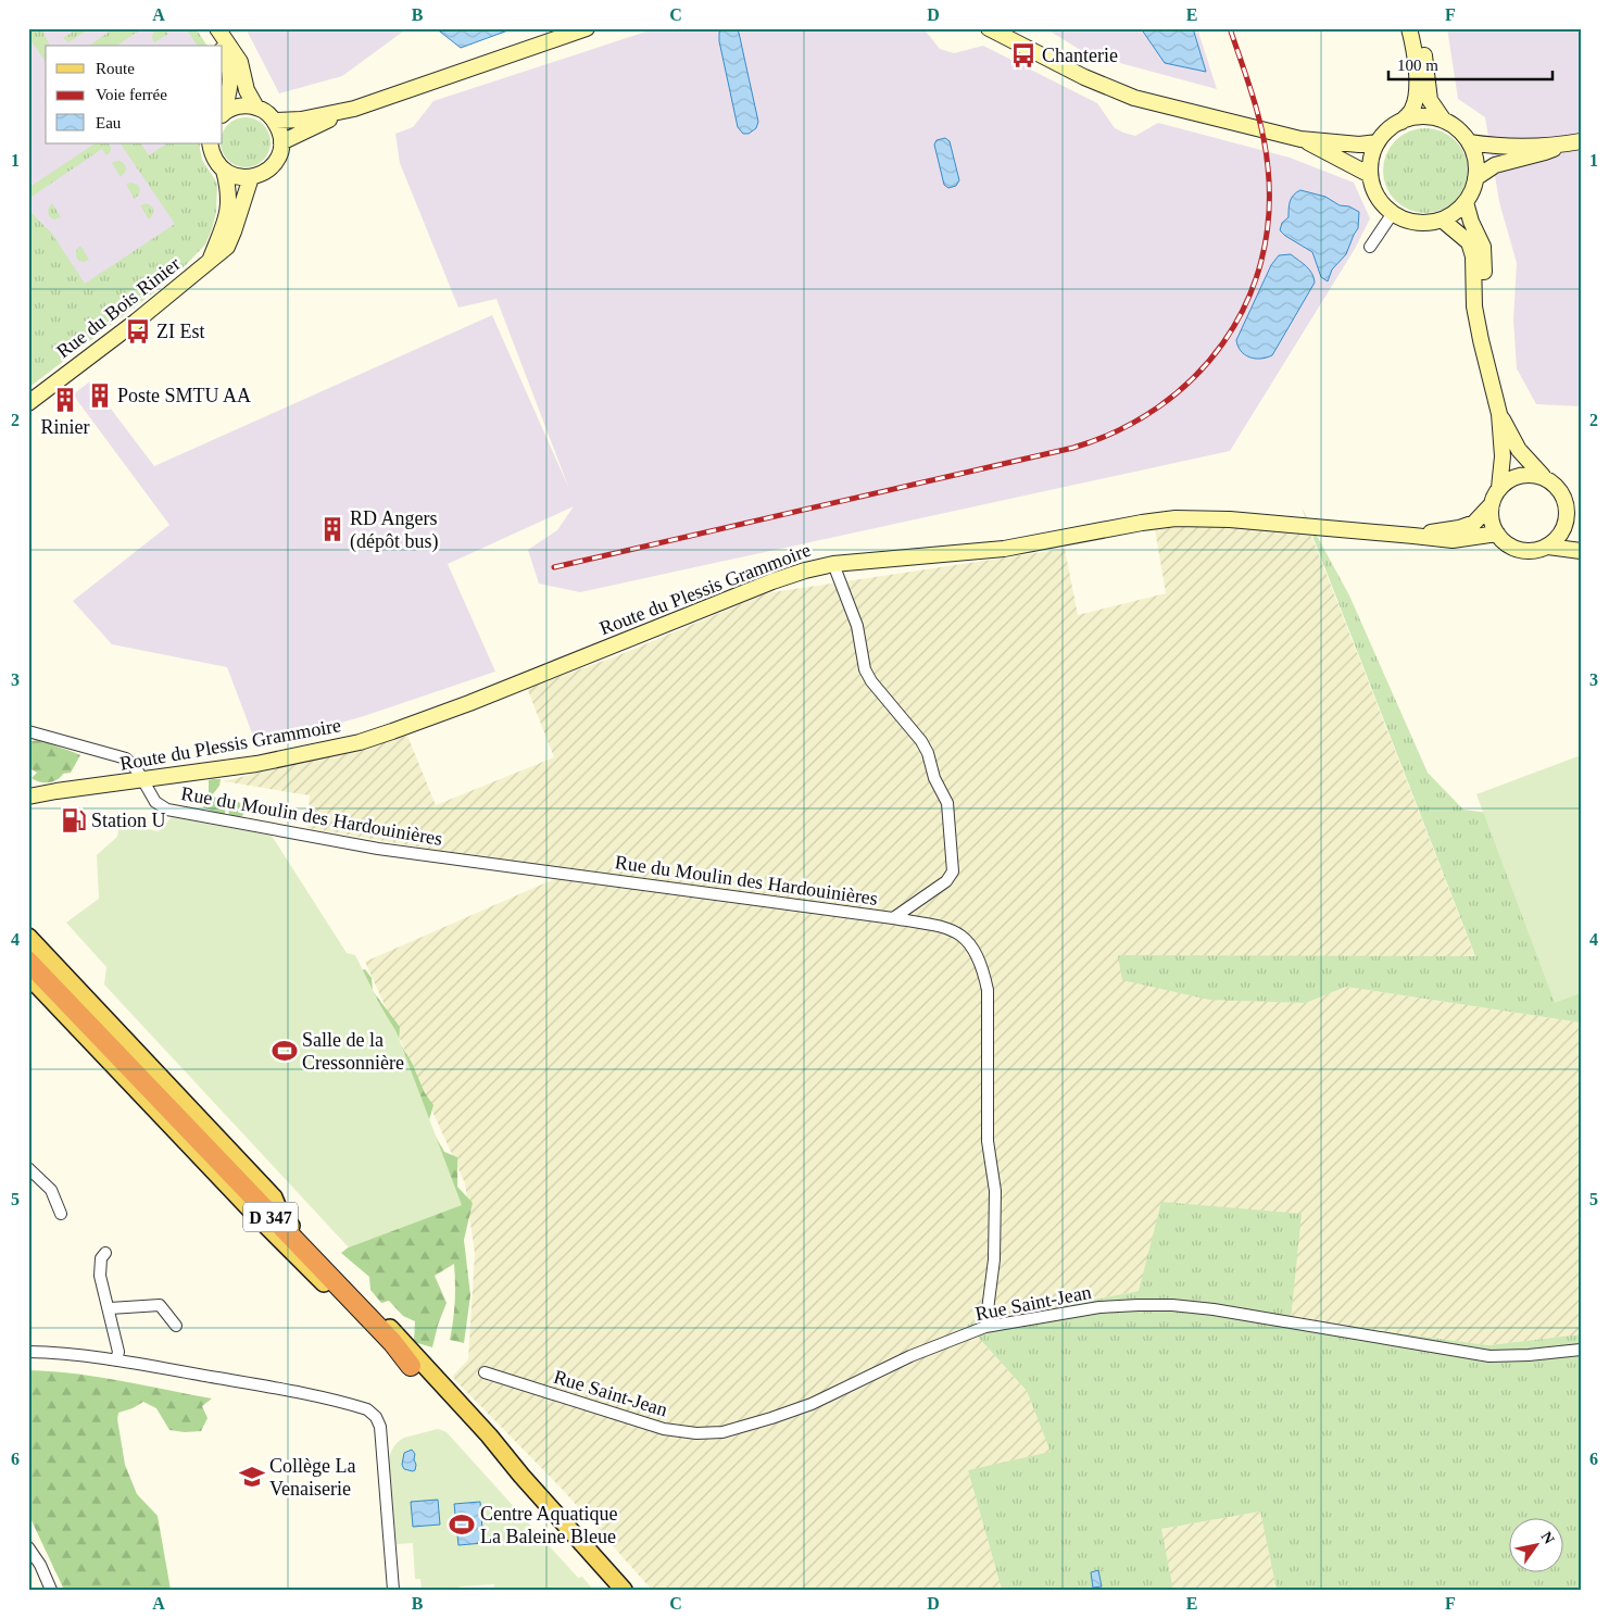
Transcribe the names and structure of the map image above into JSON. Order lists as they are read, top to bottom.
{
  "streets": {
    "highway": ["D 347"],
    "street": [
      "Rue du Bois Rinier",
      "Route du Plessis Grammoire",
      "Rue du Moulin des Hardouinières",
      "Rue Saint-Jean"
    ]
  },
  "crossings": [
    ["Route du Plessis Grammoire", "Rue du Moulin des Hardouinières"],
    ["Rue du Moulin des Hardouinières", "Rue Saint-Jean"]
  ],
  "places": {
    "bus stop": ["Chanterie", "ZI Est"],
    "building": ["Poste SMTU AA", "Rinier", "RD Angers (dépôt bus)"],
    "fuel station": ["Station U"],
    "sports": ["Salle de la Cressonnière", "Centre Aquatique La Baleine Bleue"],
    "school or university": ["Collège La Venaiserie"]
  },
  "legend": ["Route", "Voie ferrée", "Eau"],
  "scale_bar": "100 m",
  "north": "top right",
  "grid": {
    "columns": [
      "A",
      "B",
      "C",
      "D",
      "E",
      "F"
    ],
    "rows": [
      "1",
      "2",
      "3",
      "4",
      "5",
      "6"
    ]
  }
}
